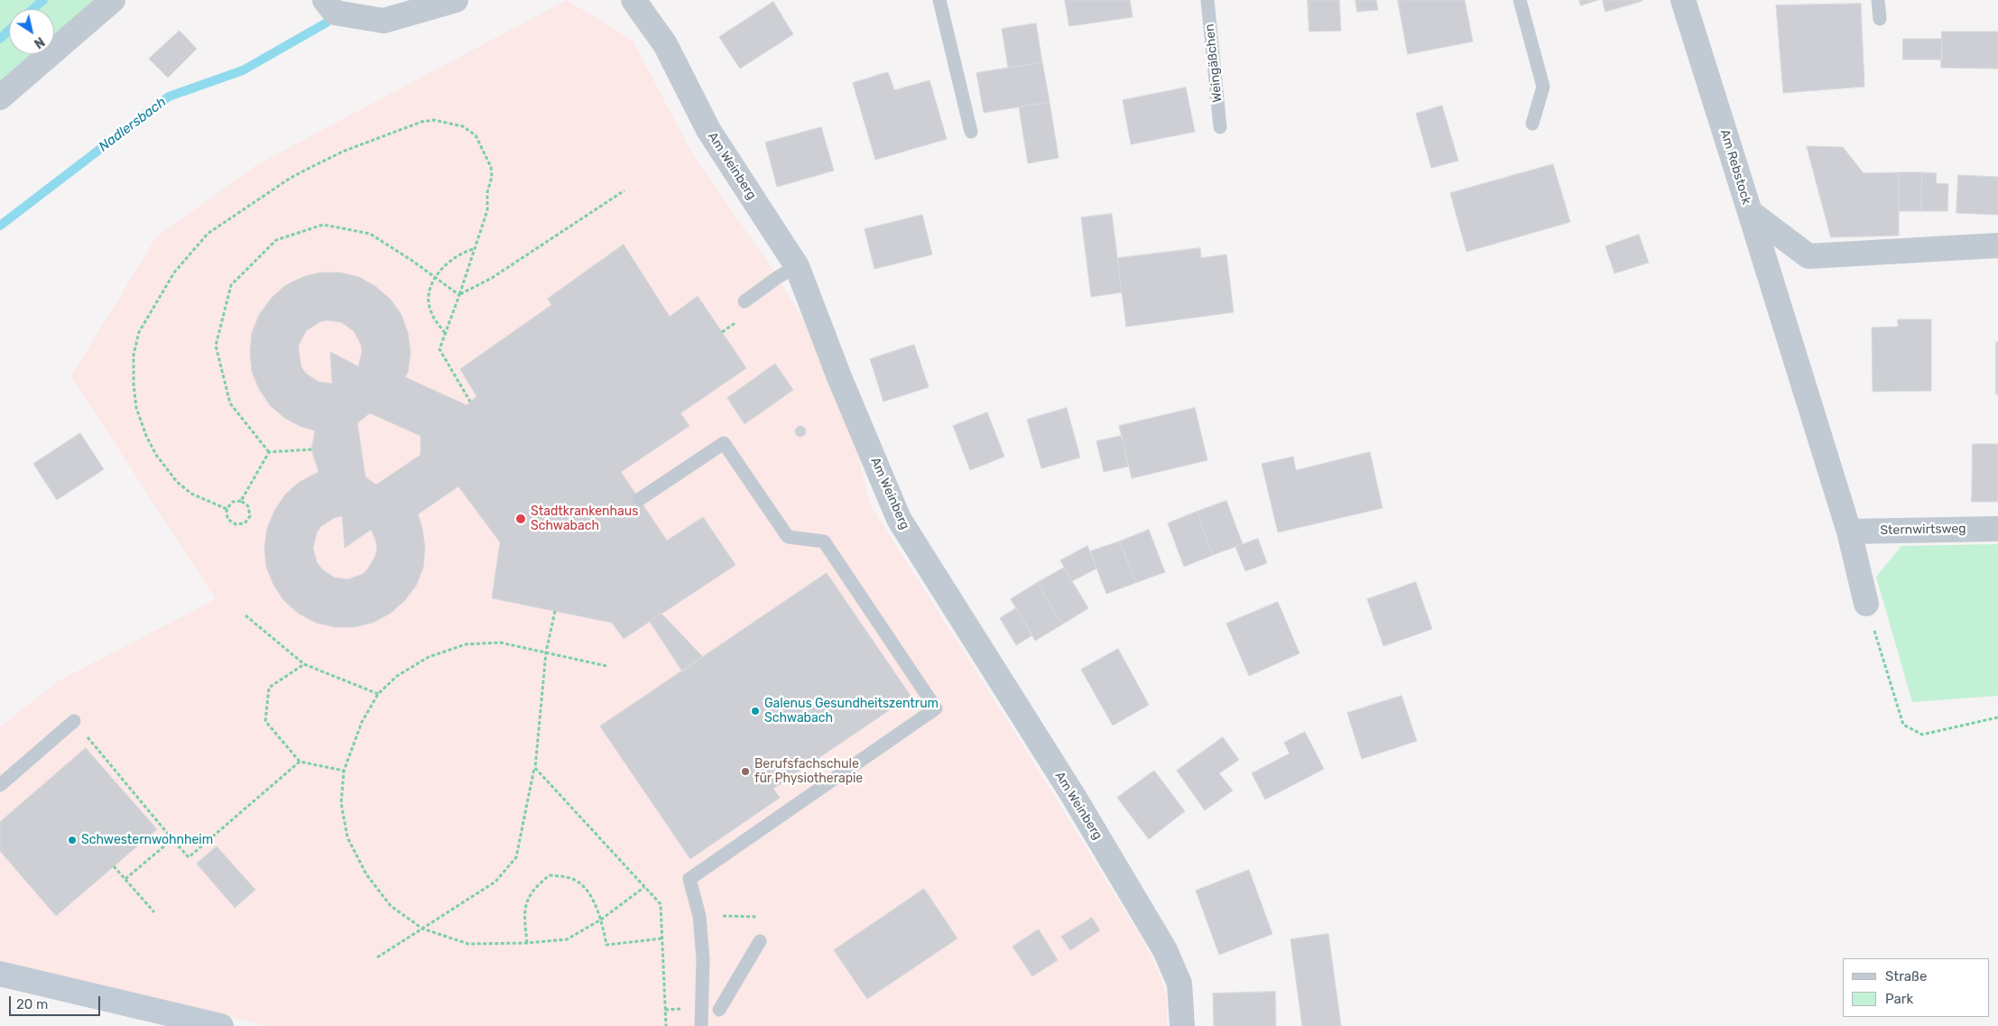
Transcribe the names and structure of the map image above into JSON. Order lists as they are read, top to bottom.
{
  "streets": {
    "street": ["Am Weinberg", "Am Rebstock", "Sternwirtsweg"],
    "lane": ["Weingäßchen"]
  },
  "water": ["Nadlersbach"],
  "places": [
    "Stadtkrankenhaus Schwabach",
    "Galenus Gesundheitszentrum Schwabach",
    "Berufsfachschule für Physiotherapie",
    "Schwesternwohnheim"
  ],
  "legend": ["Straße", "Park"],
  "scale_bar": "20 m",
  "north": "bottom right"
}
